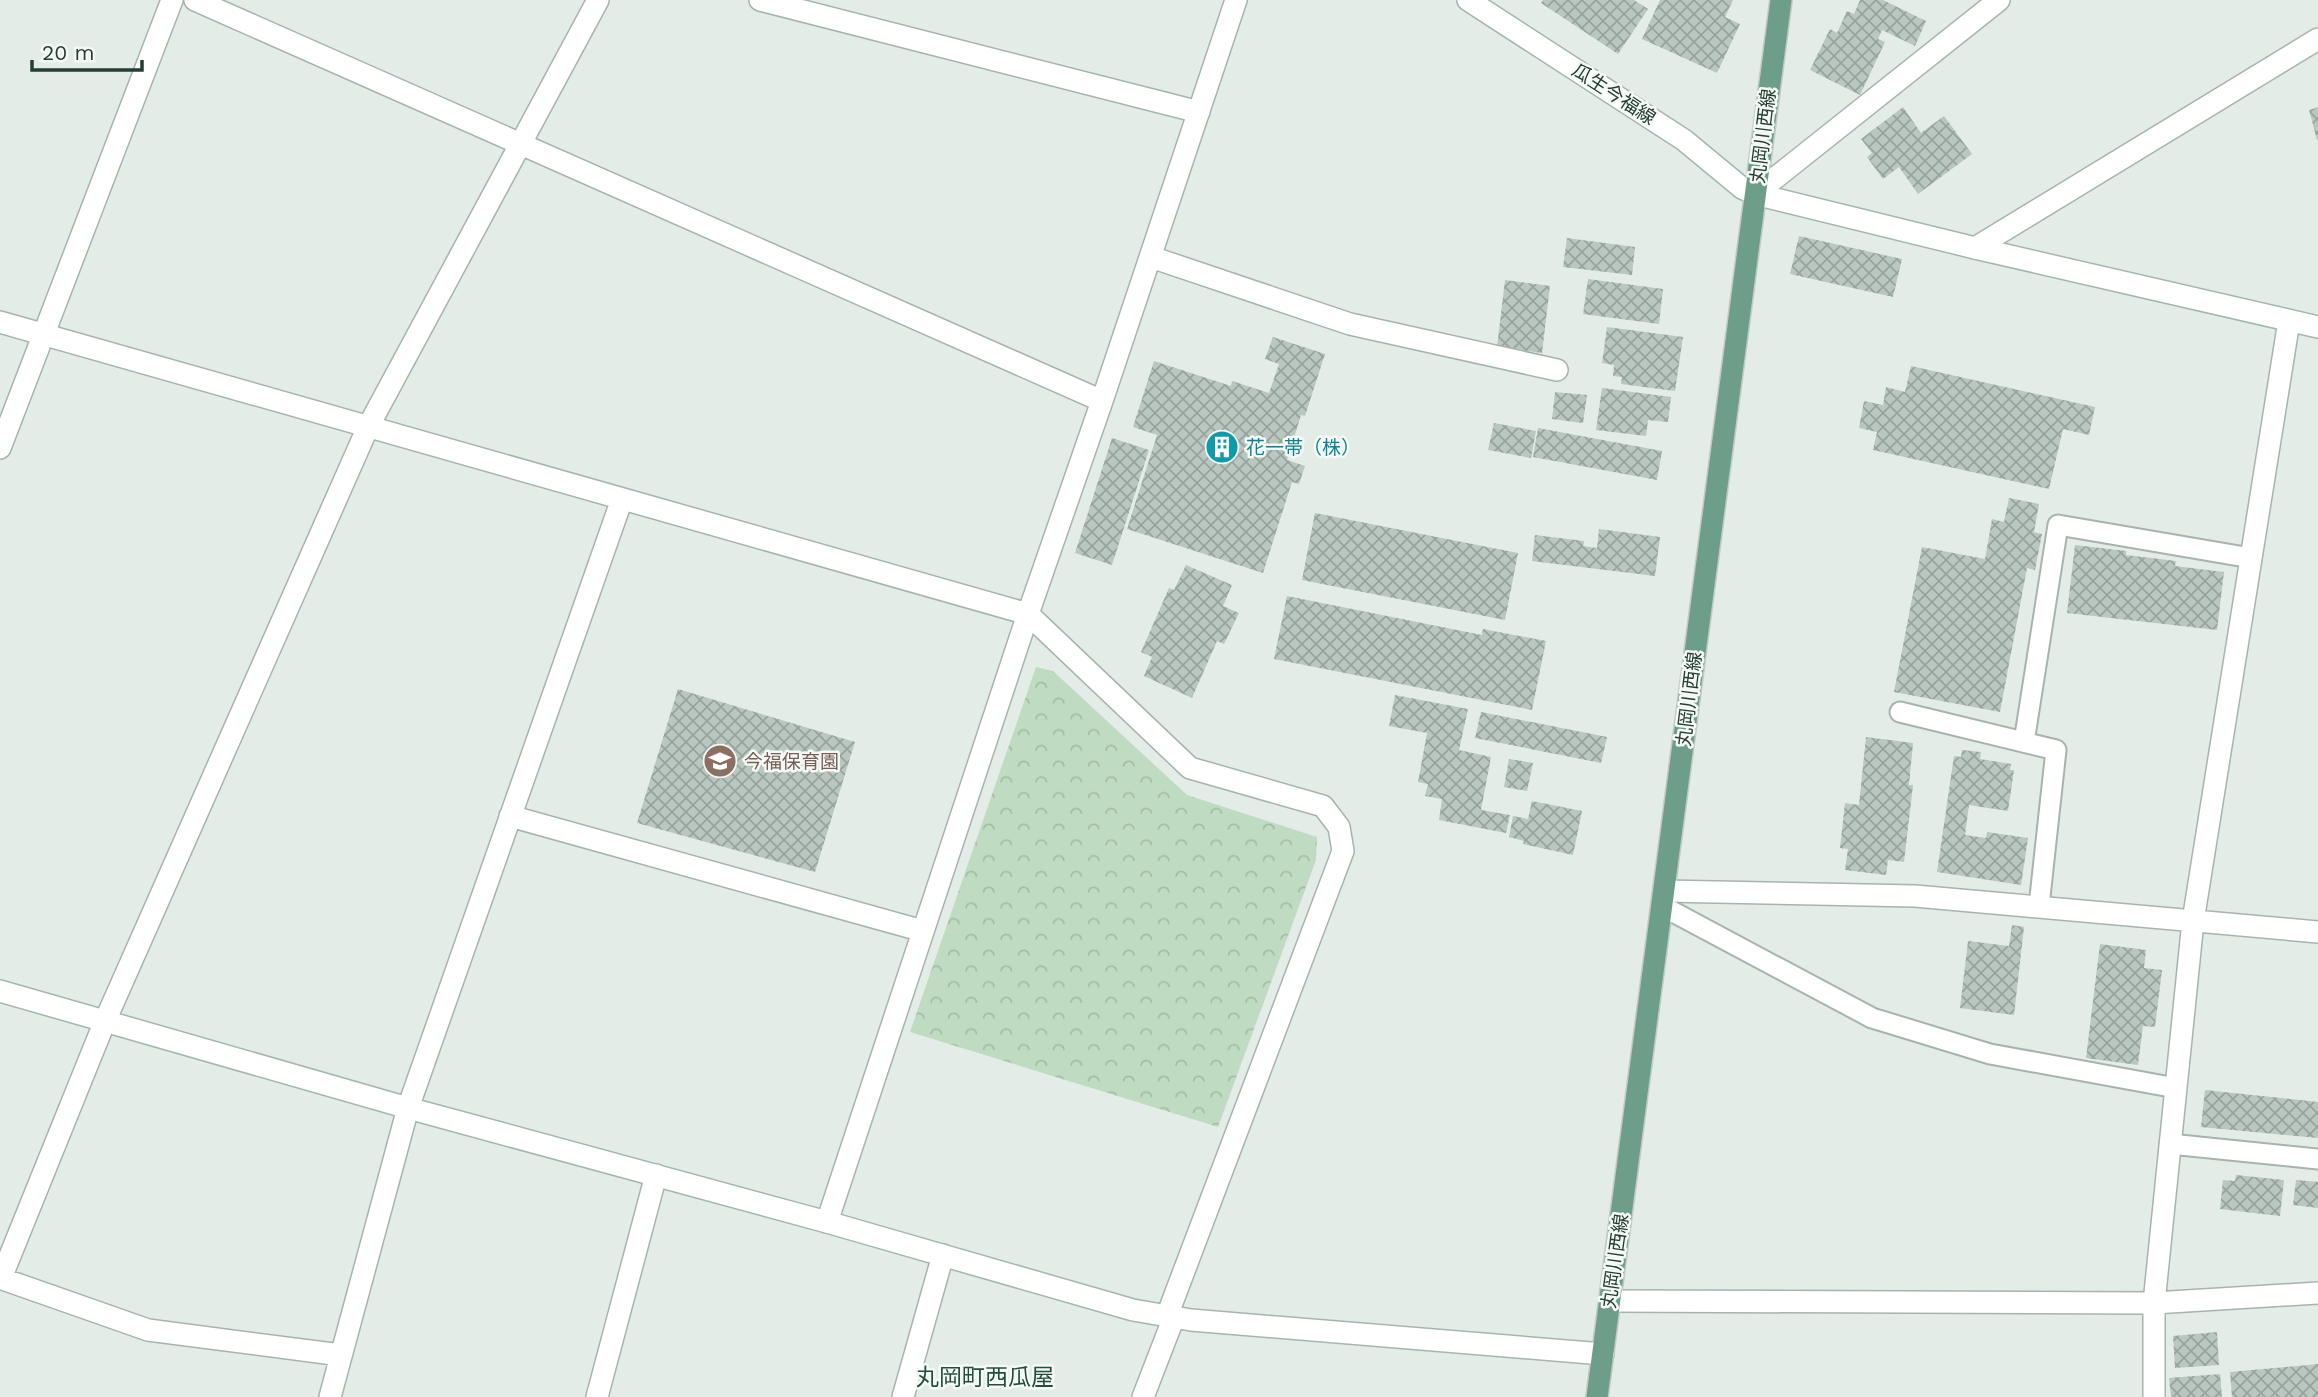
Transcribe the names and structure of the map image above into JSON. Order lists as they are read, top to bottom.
{
  "streets": {
    "main road": ["丸岡川西線"],
    "street": ["瓜生今福線"]
  },
  "crossings": [
    ["瓜生今福線", "丸岡川西線"]
  ],
  "districts": ["丸岡町西瓜屋"],
  "places": {
    "building": ["花一帯（株）"],
    "school or university": ["今福保育園"]
  },
  "scale_bar": "20 m"
}
